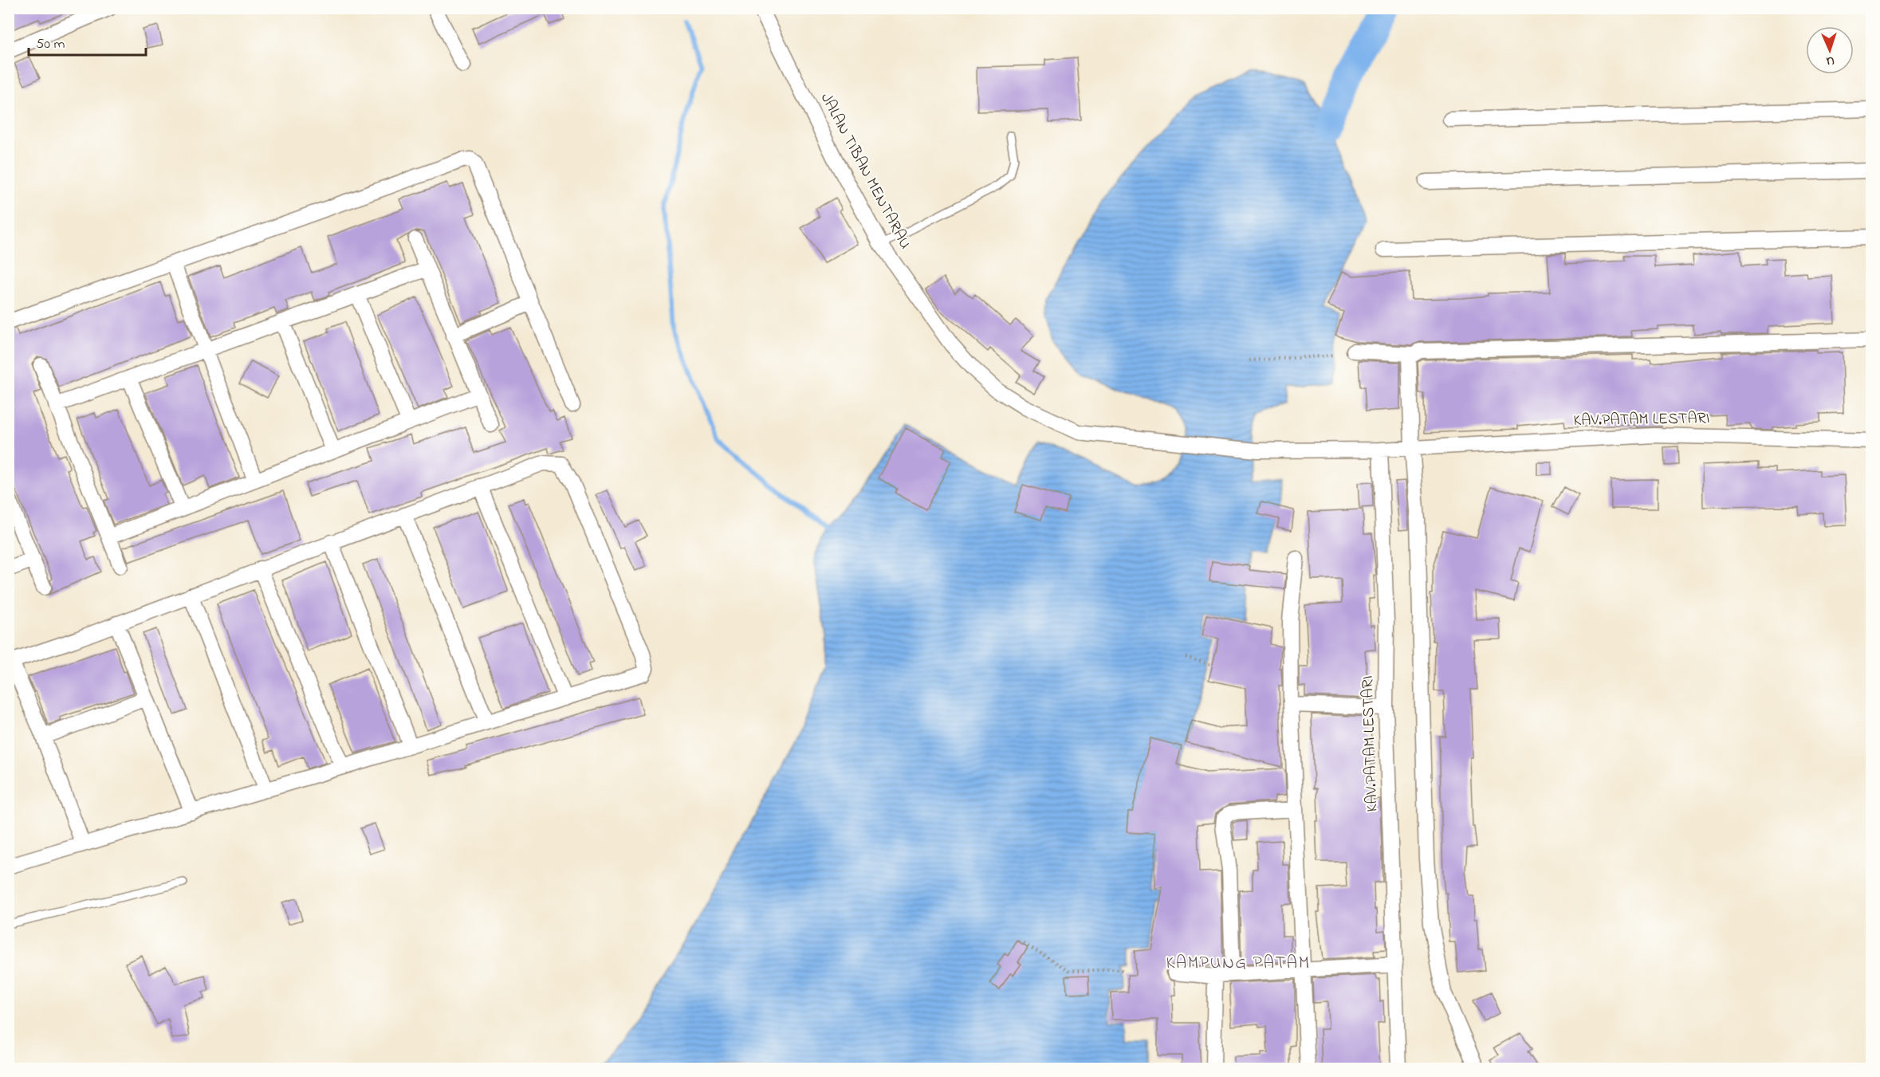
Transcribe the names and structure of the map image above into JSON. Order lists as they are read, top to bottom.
{
  "streets": {
    "street": ["JALAN TIBAN MENTARAU", "KAV.PATAM LESTARI"]
  },
  "crossings": [
    ["JALAN TIBAN MENTARAU", "KAV.PATAM LESTARI"]
  ],
  "districts": ["KAMPUNG PATAM"],
  "scale_bar": "50 m",
  "north": "bottom"
}
